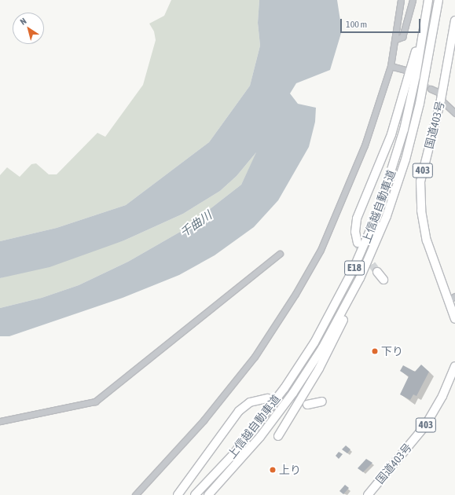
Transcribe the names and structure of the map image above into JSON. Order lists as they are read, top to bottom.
{
  "streets": {
    "highway": [
      "国道403号",
      "403",
      "上信越自動車道",
      "E18"
    ]
  },
  "water": ["千曲川"],
  "places": ["下り", "上り"],
  "scale_bar": "100 m",
  "north": "top left"
}
